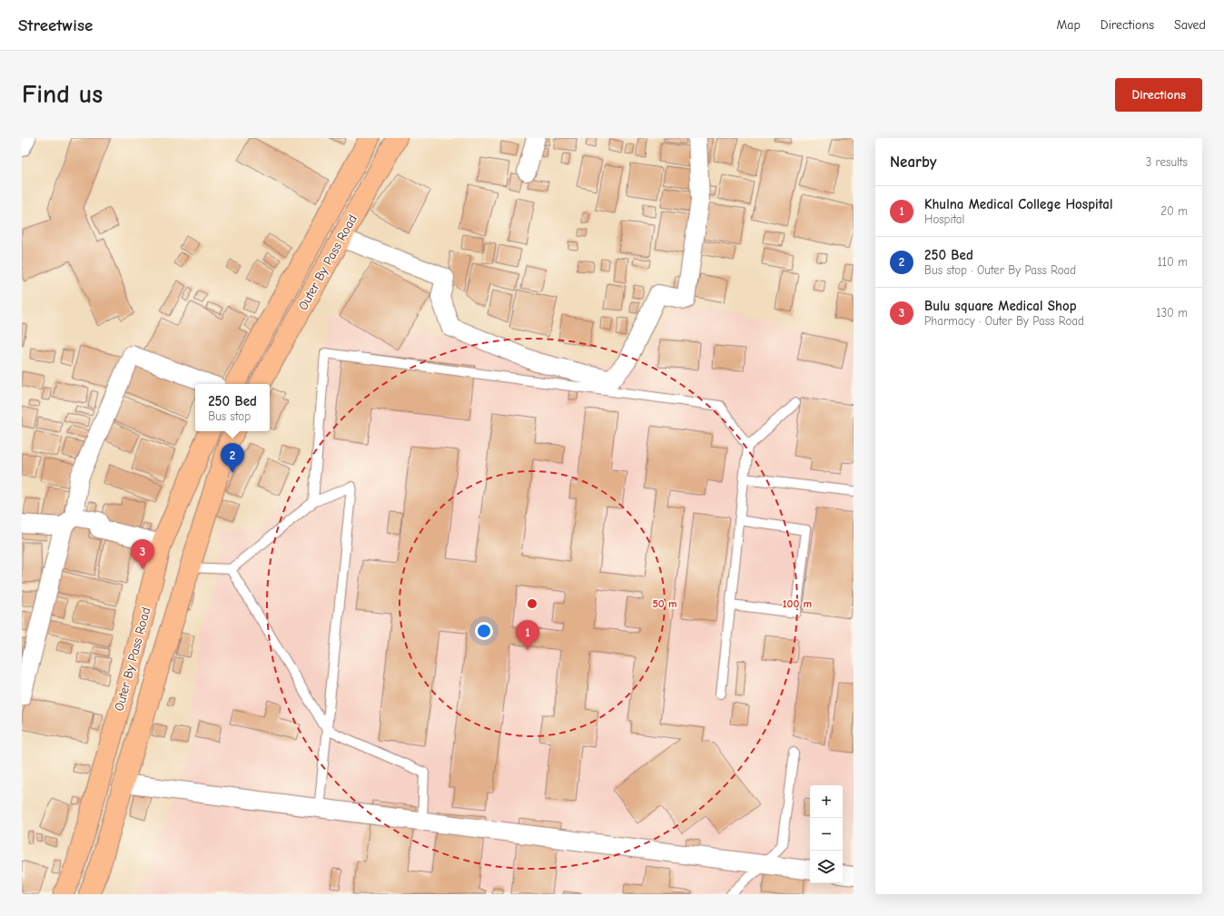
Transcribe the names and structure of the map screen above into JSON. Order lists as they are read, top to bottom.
{
  "streets": {
    "main road": ["Outer By Pass Road"]
  },
  "page": {
    "header": "Streetwise",
    "nav": ["Map", "Directions", "Saved"],
    "buttons": "Directions",
    "title": "Find us",
    "heading": ["Nearby", "3 results"],
    "list": [
      {
        "mark": "1",
        "name": "Khulna Medical College Hospital",
        "note": "Hospital",
        "value": "20 m"
      },
      {
        "mark": "2",
        "name": "250 Bed",
        "note": "Bus stop · Outer By Pass Road",
        "value": "110 m"
      },
      {
        "mark": "3",
        "name": "Bulu square Medical Shop",
        "note": "Pharmacy · Outer By Pass Road",
        "value": "130 m"
      }
    ],
    "popup": ["250 Bed", "Bus stop"],
    "pins": ["2", "3", "1"],
    "map_buttons": ["+", "−"]
  },
  "rings": ["50 m", "100 m"]
}
